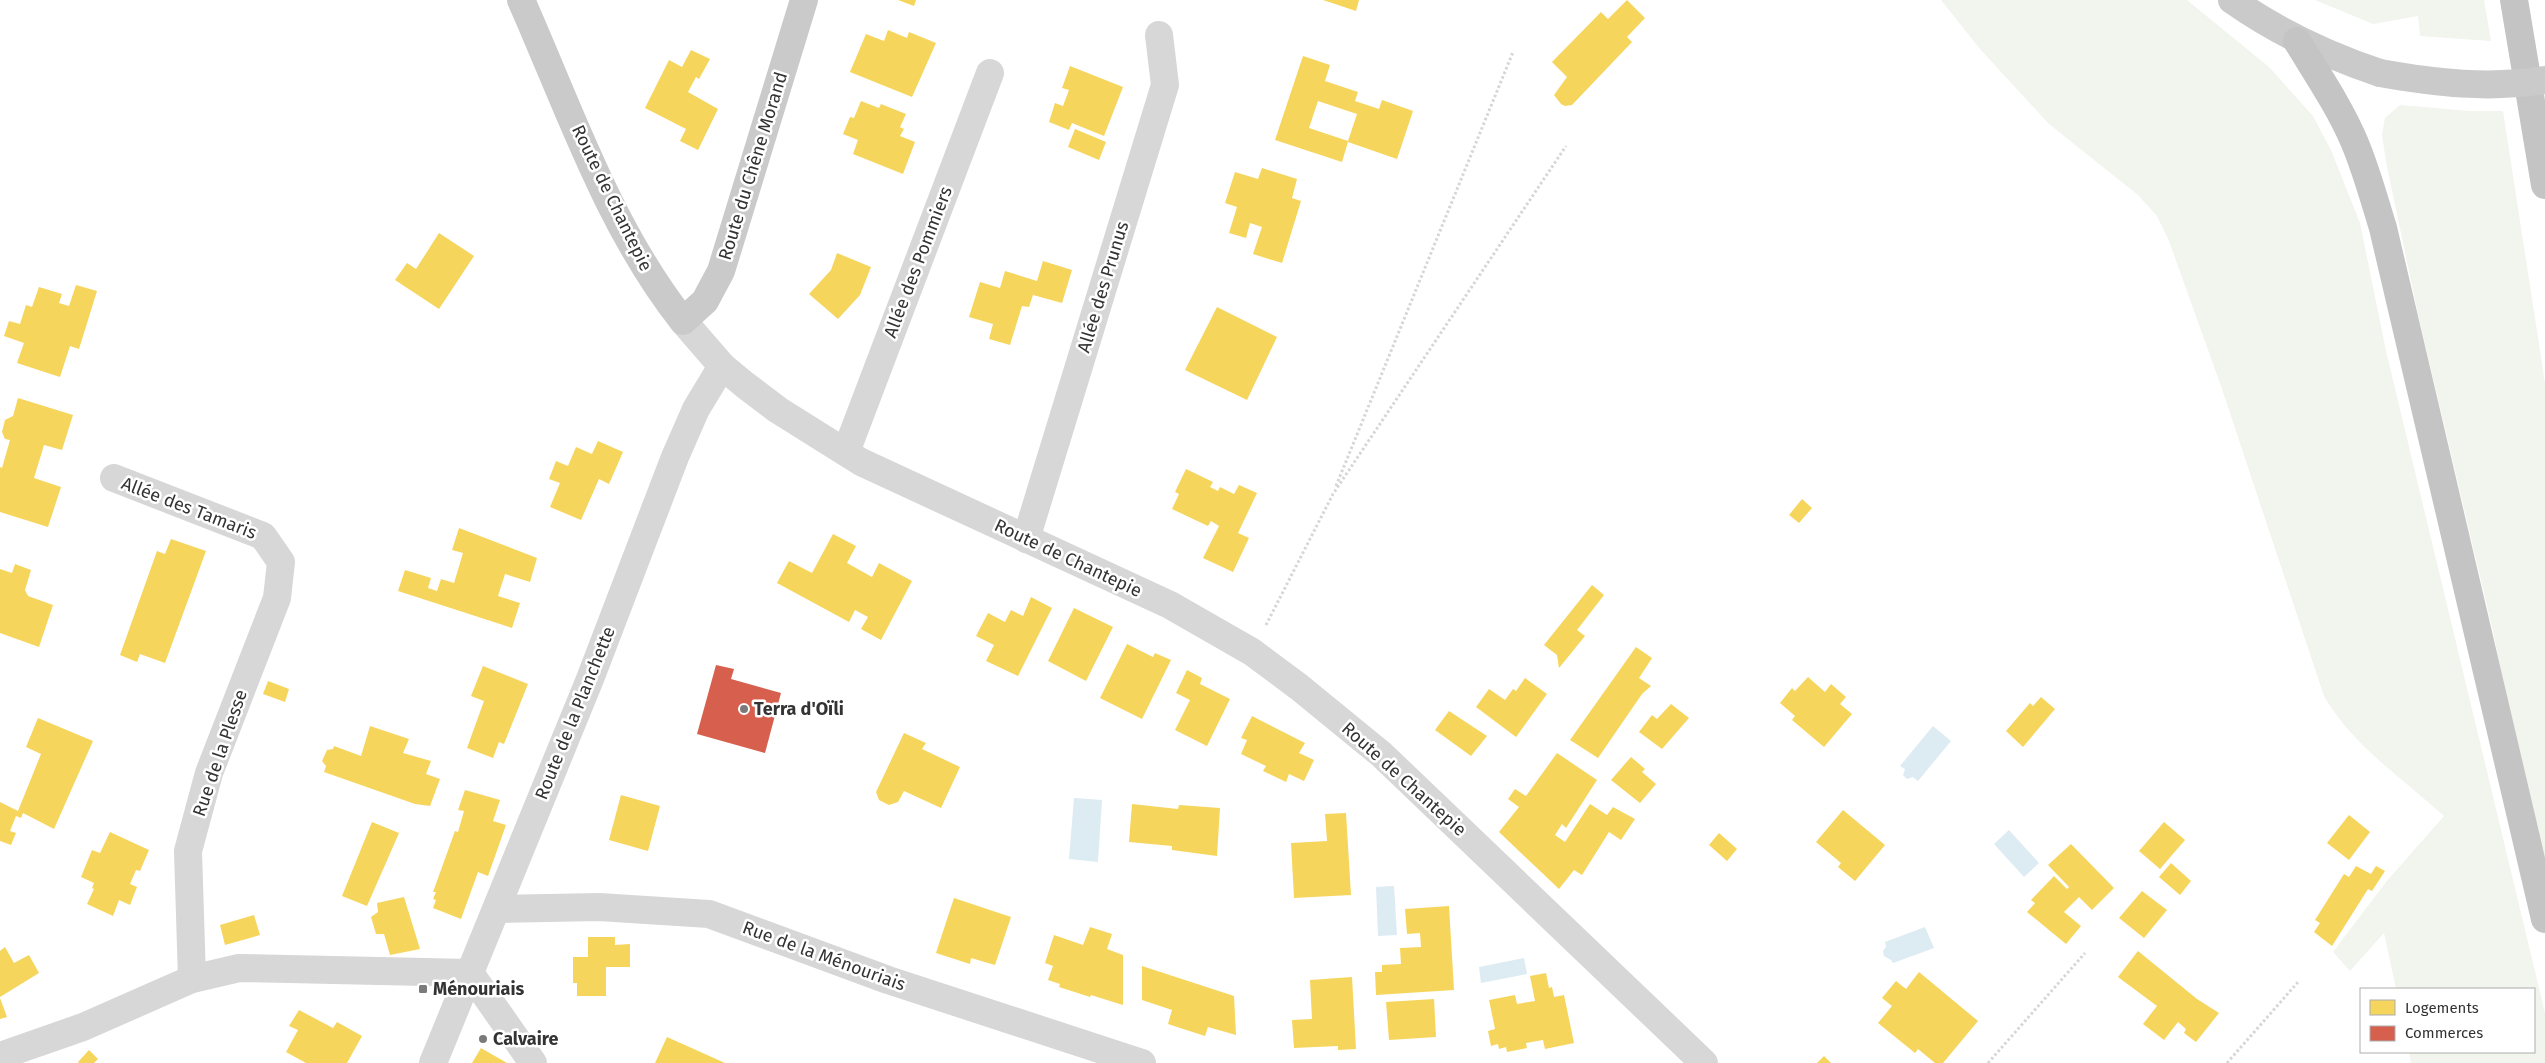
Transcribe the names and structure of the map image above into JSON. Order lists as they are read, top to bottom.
{
  "streets": {
    "main road": ["Route du Chêne Morand", "Route de Chantepie"],
    "street": [
      "Allée des Pommiers",
      "Allée des Prunus",
      "Allée des Tamaris",
      "Route de la Planchette",
      "Rue de la Plesse",
      "Rue de la Ménouriais"
    ]
  },
  "crossings": [
    ["Route du Chêne Morand", "Route de Chantepie"],
    ["Route de Chantepie", "Allée des Pommiers"],
    ["Route de Chantepie", "Allée des Prunus"],
    ["Route de Chantepie", "Route de la Planchette"],
    ["Allée des Tamaris", "Rue de la Plesse"],
    ["Route de la Planchette", "Rue de la Ménouriais"]
  ],
  "places": {
    "other": ["Terra d'Oïli", "Calvaire"],
    "transit": ["Ménouriais"]
  },
  "legend": ["Logements", "Commerces"]
}
